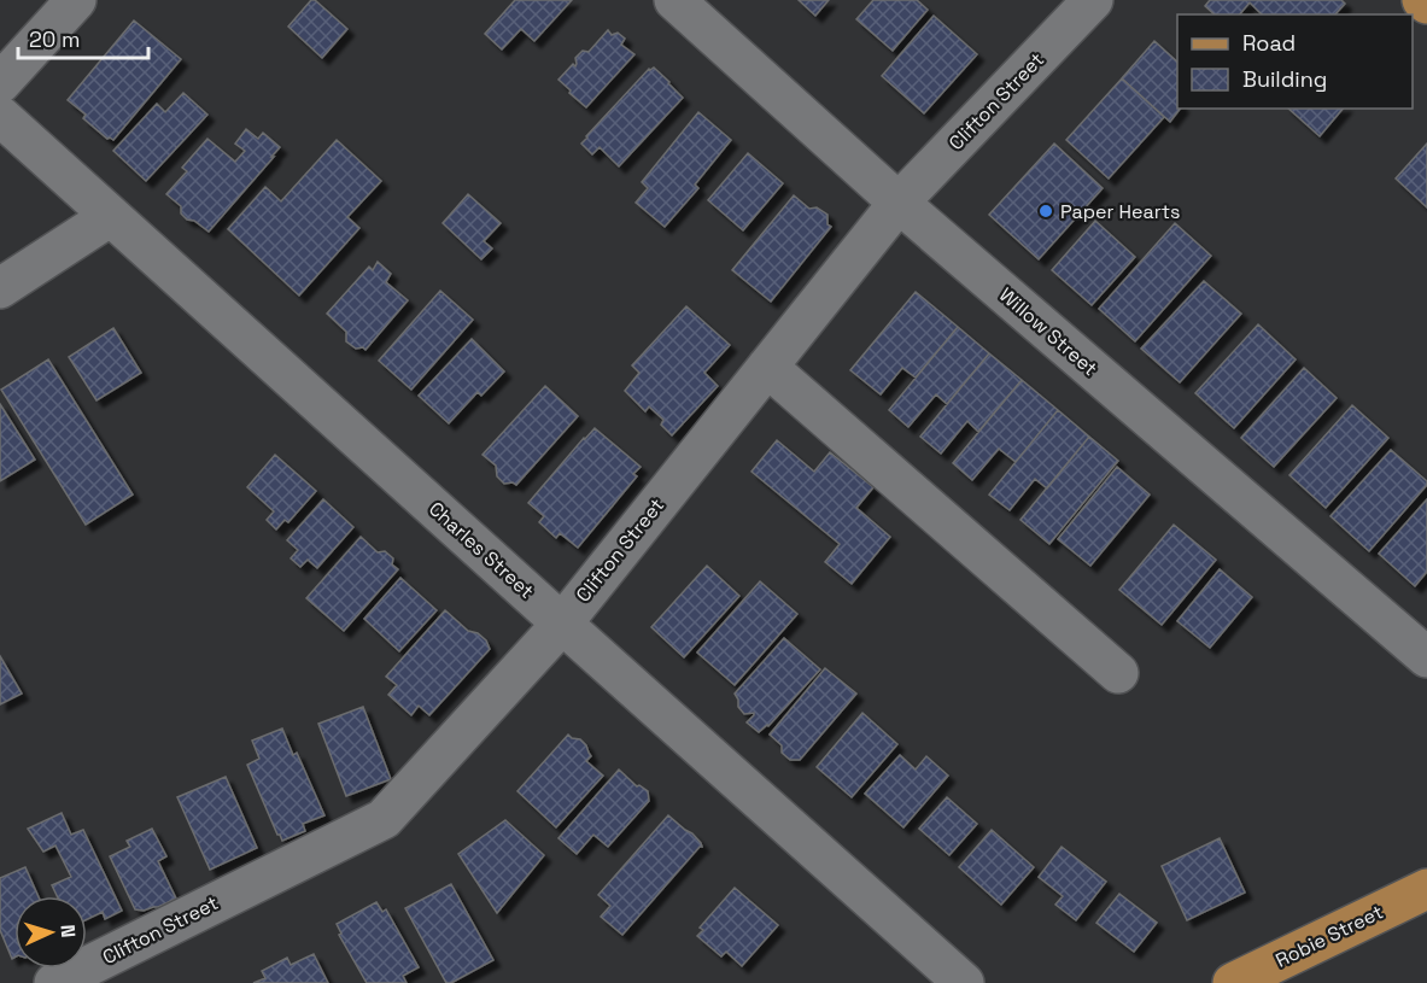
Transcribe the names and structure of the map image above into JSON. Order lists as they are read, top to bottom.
{
  "streets": {
    "main road": ["Robie Street"],
    "street": ["Clifton Street", "Willow Street", "Charles Street"]
  },
  "crossings": [
    ["Clifton Street", "Willow Street"],
    ["Clifton Street", "Charles Street"]
  ],
  "places": ["Paper Hearts"],
  "legend": ["Road", "Building"],
  "scale_bar": "20 m",
  "north": "right"
}
